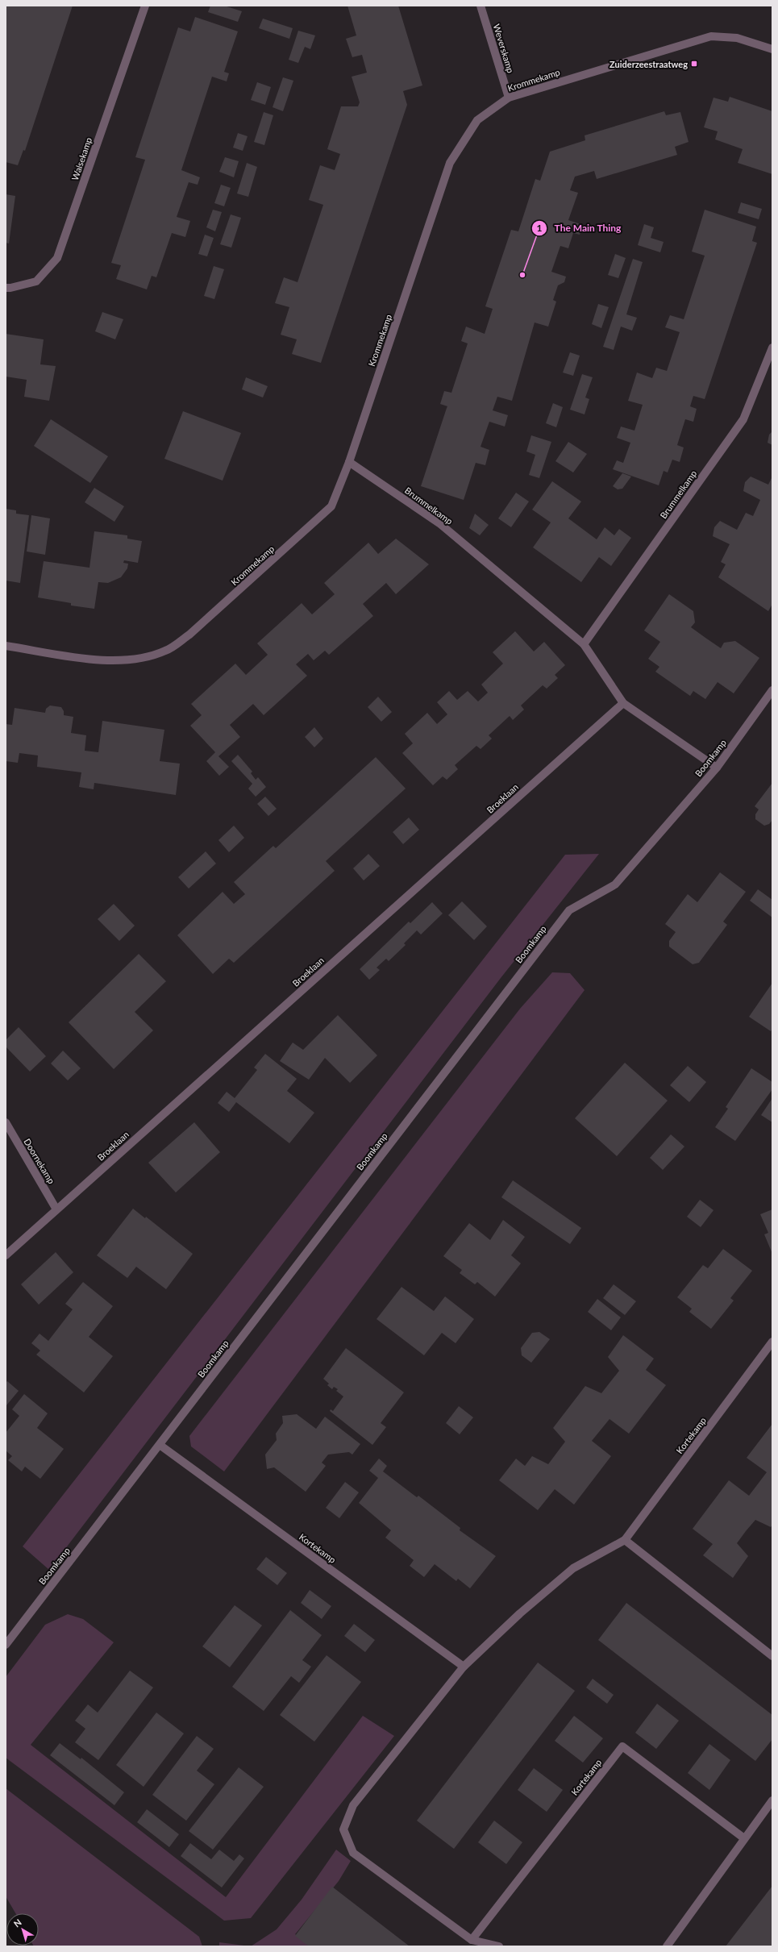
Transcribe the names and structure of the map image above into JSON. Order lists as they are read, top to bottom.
{
  "streets": {
    "street": [
      "Weverskamp",
      "Krommekamp",
      "Walsekamp",
      "Brummelkamp",
      "Boomkamp",
      "Broeklaan",
      "Doornekamp",
      "Kortekamp"
    ]
  },
  "crossings": [
    ["Weverskamp", "Krommekamp"],
    ["Krommekamp", "Brummelkamp"],
    ["Brummelkamp", "Boomkamp"],
    ["Brummelkamp", "Broeklaan"],
    ["Boomkamp", "Kortekamp"],
    ["Broeklaan", "Doornekamp"]
  ],
  "places": {
    "transit": ["Zuiderzeestraatweg"],
    "other": ["The Main Thing"]
  },
  "north": "top left"
}
